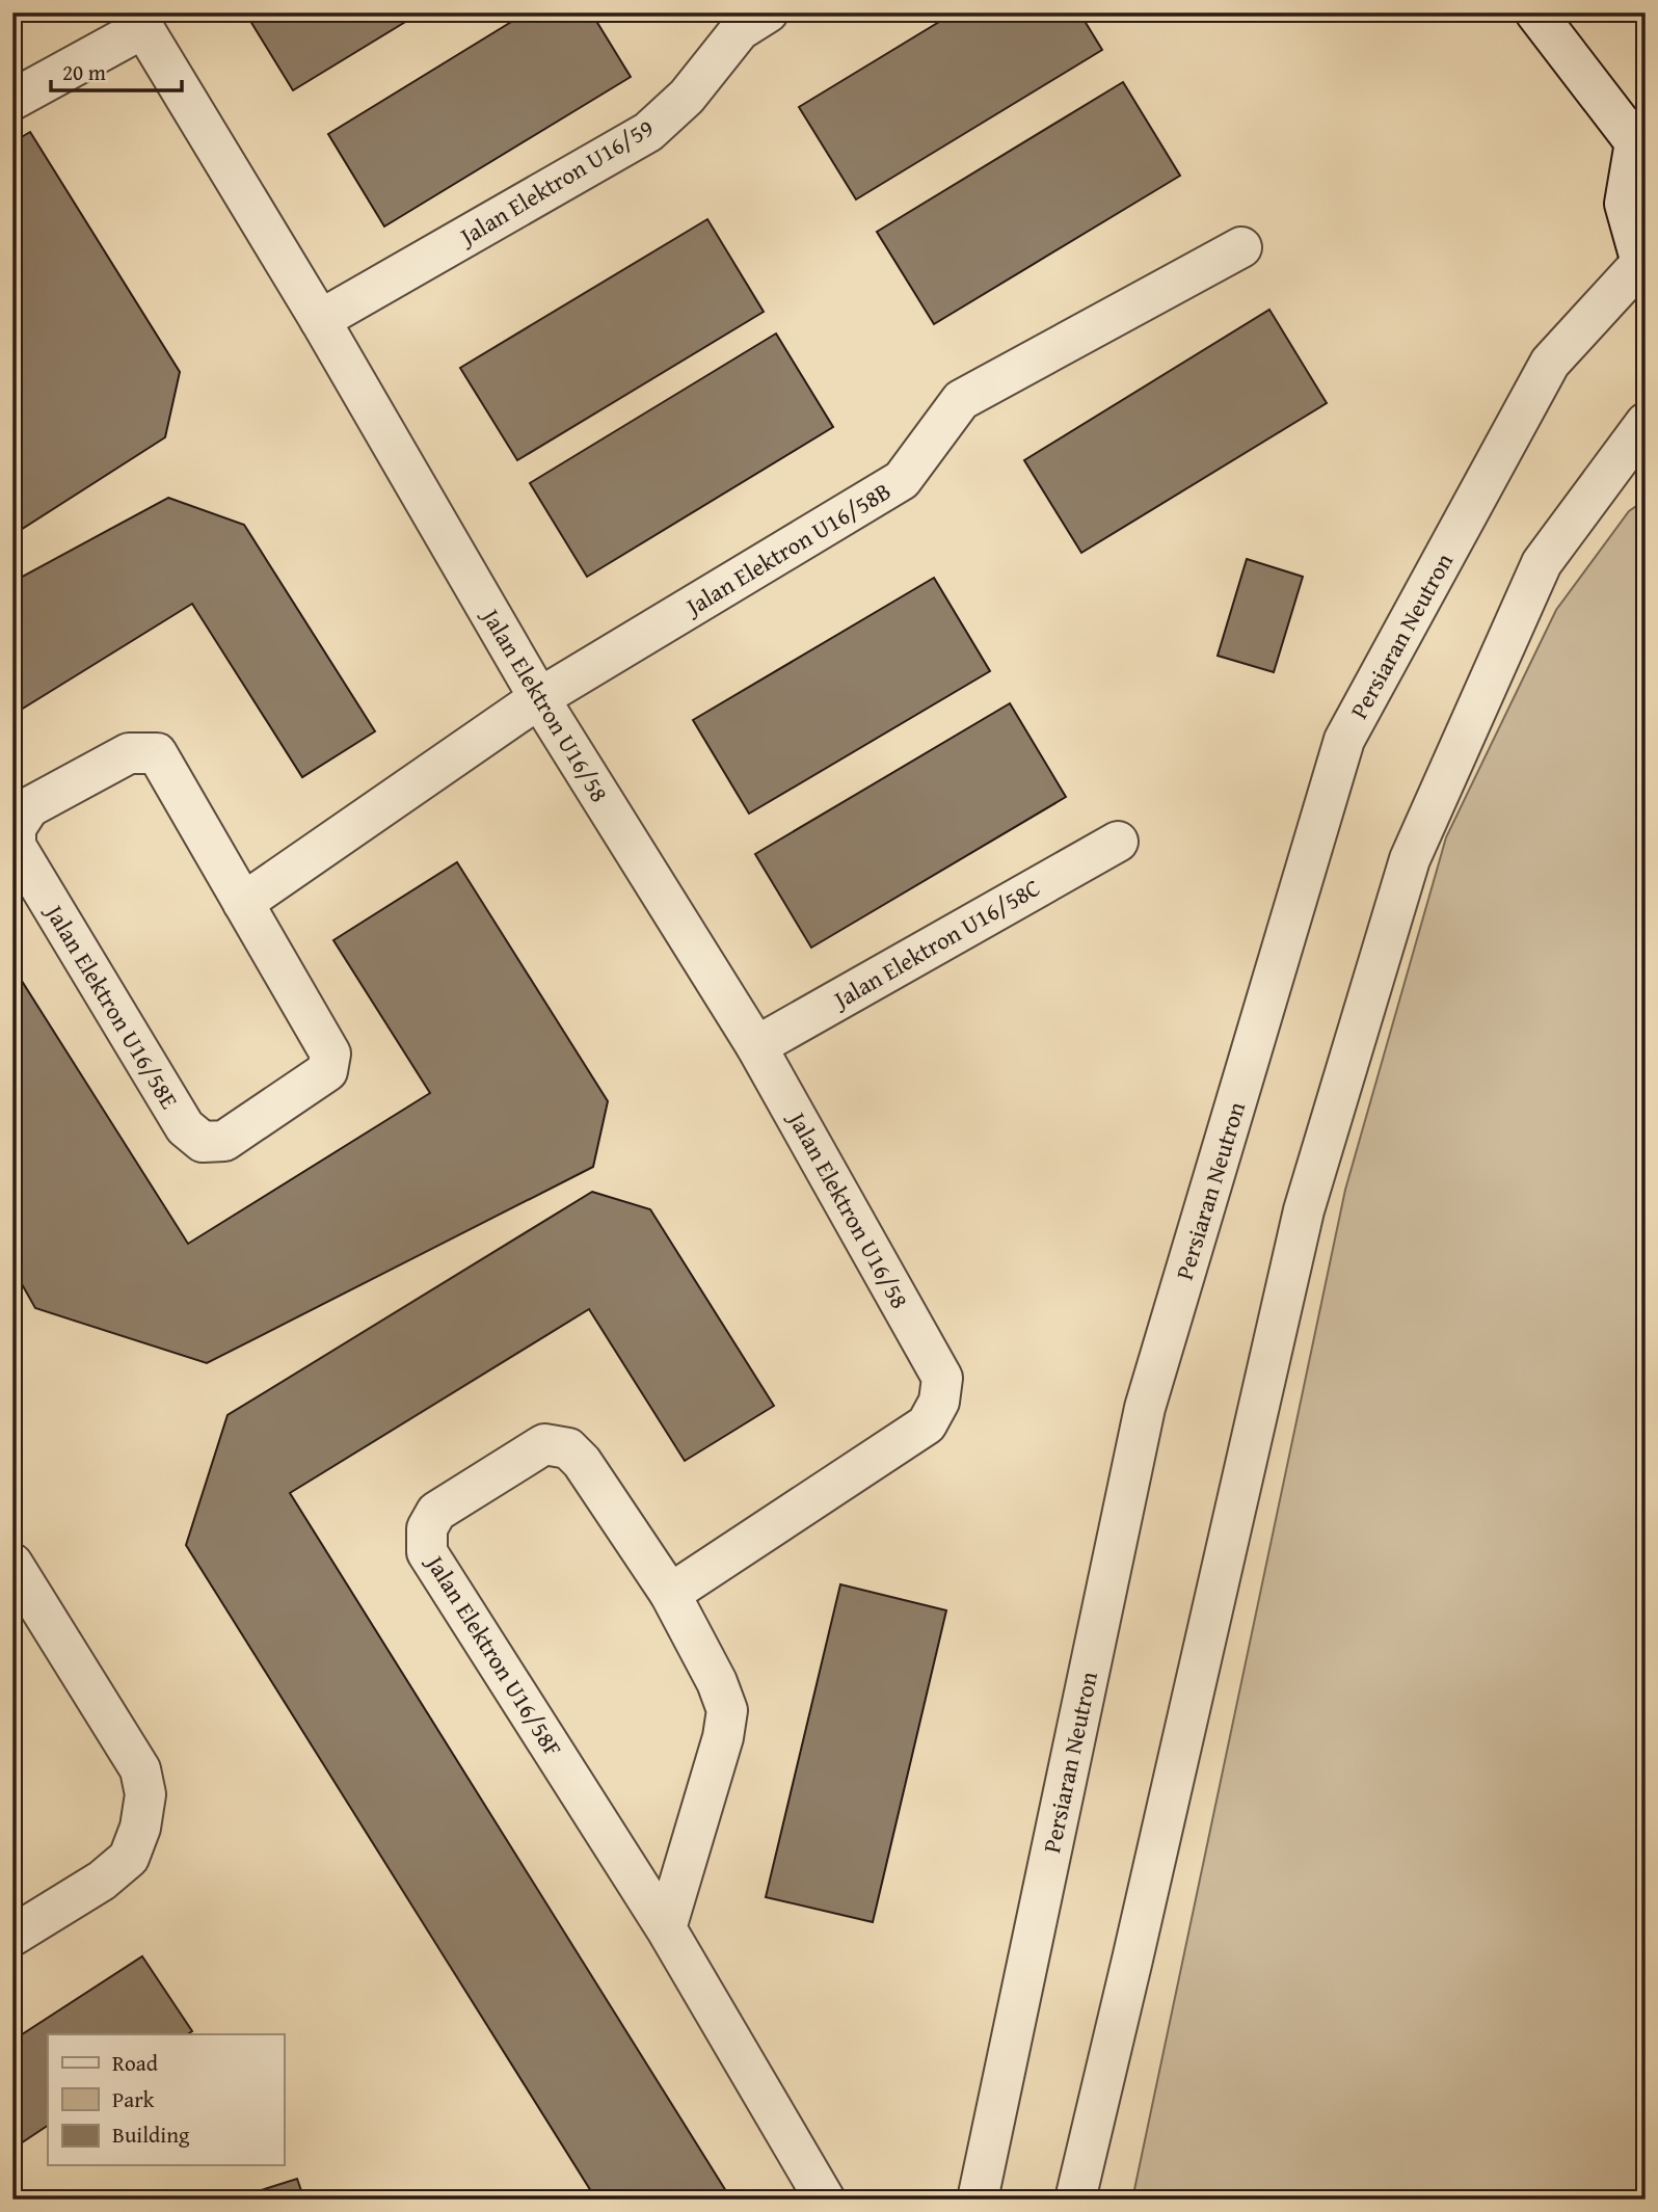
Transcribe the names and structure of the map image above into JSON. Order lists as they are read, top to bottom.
{
  "streets": {
    "street": [
      "Jalan Elektron U16/59",
      "Jalan Elektron U16/58B",
      "Persiaran Neutron",
      "Jalan Elektron U16/58",
      "Jalan Elektron U16/58C",
      "Jalan Elektron U16/58E",
      "Jalan Elektron U16/58F"
    ]
  },
  "crossings": [
    ["Jalan Elektron U16/59", "Jalan Elektron U16/58"],
    ["Jalan Elektron U16/58B", "Jalan Elektron U16/58"],
    ["Jalan Elektron U16/58", "Jalan Elektron U16/58C"],
    ["Jalan Elektron U16/58", "Jalan Elektron U16/58F"]
  ],
  "legend": ["Road", "Park", "Building"],
  "scale_bar": "20 m"
}
